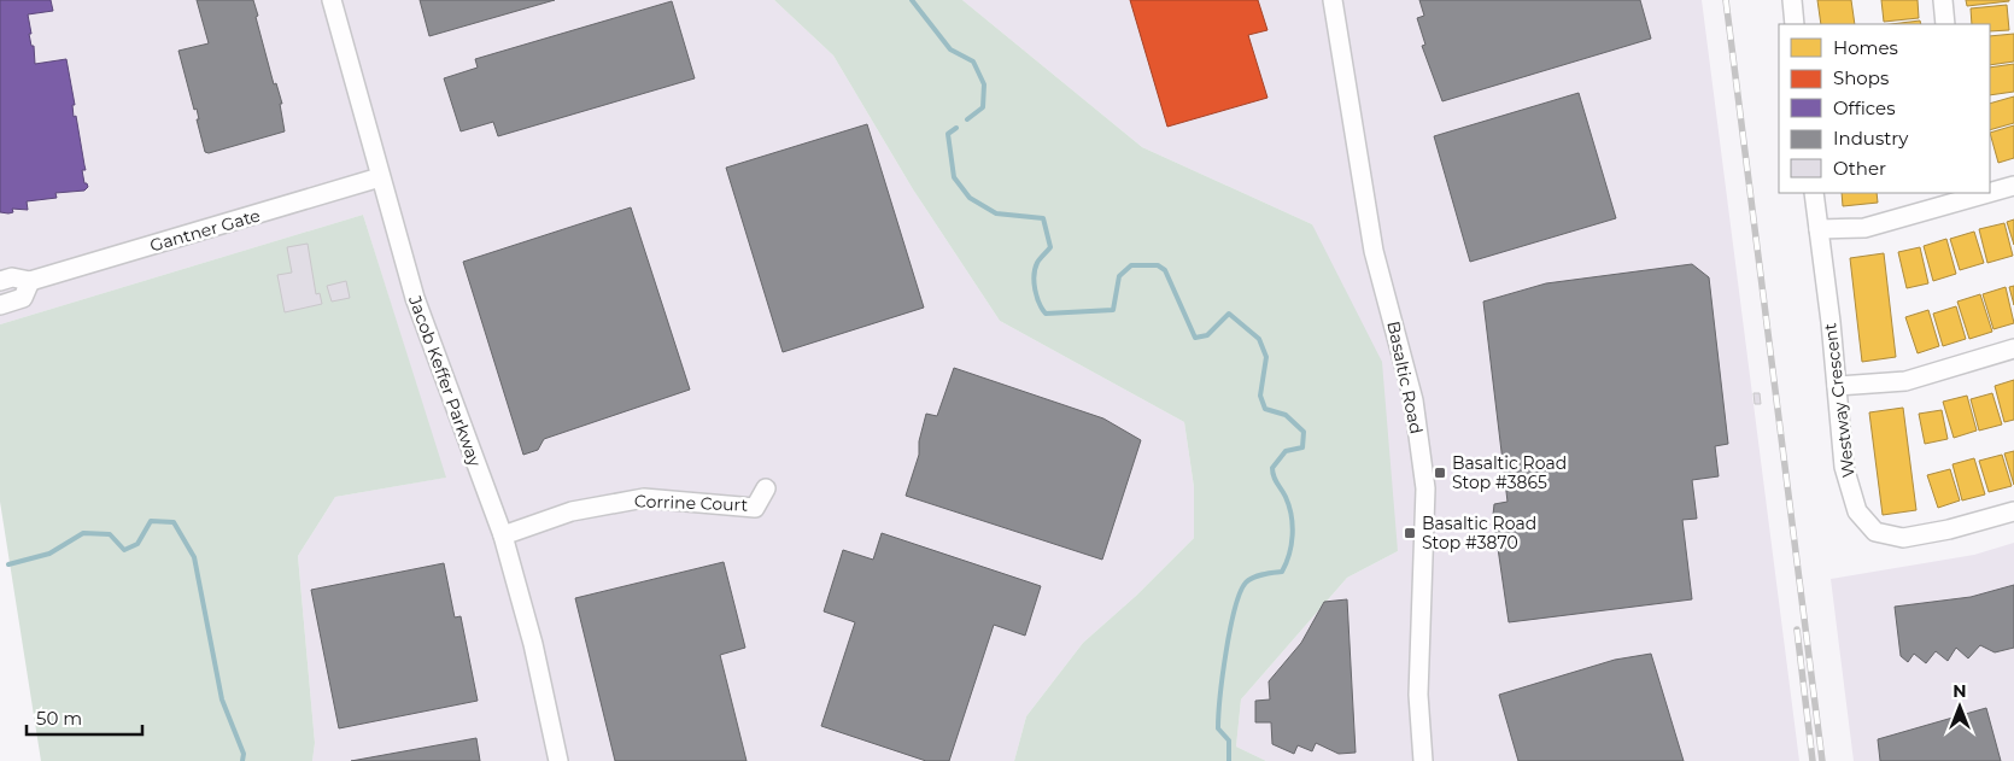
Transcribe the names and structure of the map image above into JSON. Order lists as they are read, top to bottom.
{
  "streets": {
    "street": [
      "Gantner Gate",
      "Basaltic Road",
      "Jacob Keffer Parkway",
      "Westway Crescent",
      "Corrine Court"
    ]
  },
  "crossings": [
    ["Gantner Gate", "Jacob Keffer Parkway"],
    ["Jacob Keffer Parkway", "Corrine Court"]
  ],
  "places": {
    "transit": ["Basaltic Road Stop #3865", "Basaltic Road Stop #3870"]
  },
  "legend": [
    "Homes",
    "Shops",
    "Offices",
    "Industry",
    "Other"
  ],
  "scale_bar": "50 m",
  "north": "top"
}
